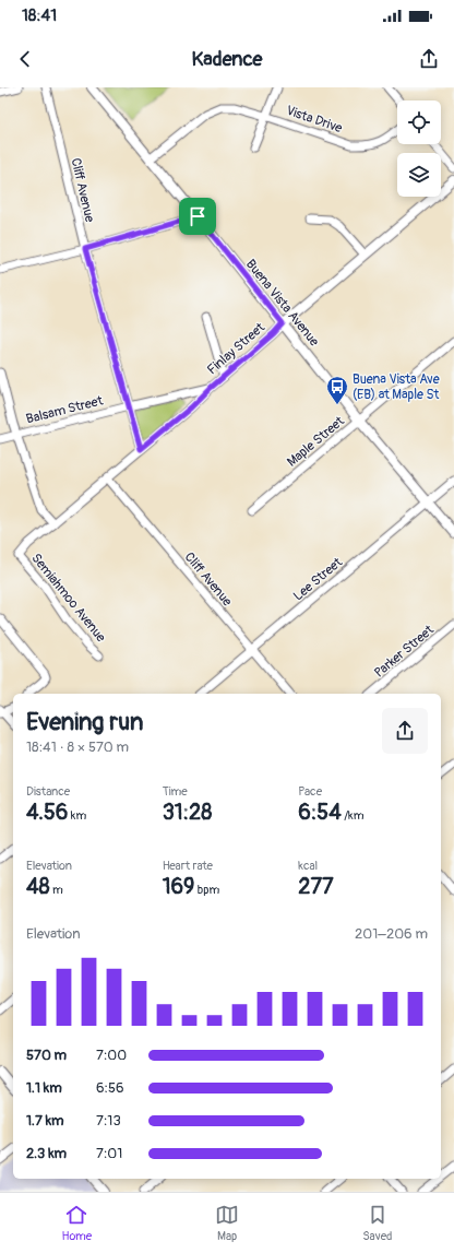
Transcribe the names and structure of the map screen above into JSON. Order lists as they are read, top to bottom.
{
  "streets": {
    "street": [
      "Vista Drive",
      "Cliff Avenue",
      "Buena Vista Avenue",
      "Finlay Street",
      "Balsam Street",
      "Maple Street",
      "Lee Street",
      "Semiahmoo Avenue",
      "Parker Street"
    ]
  },
  "crossings": [
    ["Vista Drive", "Buena Vista Avenue"],
    ["Cliff Avenue", "Finlay Street"],
    ["Cliff Avenue", "Balsam Street"],
    ["Cliff Avenue", "Lee Street"],
    ["Buena Vista Avenue", "Finlay Street"],
    ["Buena Vista Avenue", "Maple Street"],
    ["Buena Vista Avenue", "Lee Street"],
    ["Finlay Street", "Balsam Street"],
    ["Finlay Street", "Semiahmoo Avenue"]
  ],
  "places": {
    "bus stop": ["Buena Vista Ave (EB) at Maple St"]
  },
  "page": {
    "status": "18:41",
    "header": "Kadence",
    "heading": ["Evening run", "18:41 · 8 × 570 m"],
    "stats": [
      ["Distance", "4.56 km"],
      ["Time", "31:28"],
      ["Pace", "6:54 /km"],
      ["Elevation", "48 m"],
      ["Heart rate", "169 bpm"],
      ["kcal", "277"]
    ],
    "chart": ["Elevation", "201–206 m"],
    "list": [
      {
        "name": "570 m",
        "note": "7:00"
      },
      {
        "name": "1.1 km",
        "note": "6:56"
      },
      {
        "name": "1.7 km",
        "note": "7:13"
      },
      {
        "name": "2.3 km",
        "note": "7:01"
      }
    ],
    "tabs": ["Home", "Map", "Saved"]
  }
}
